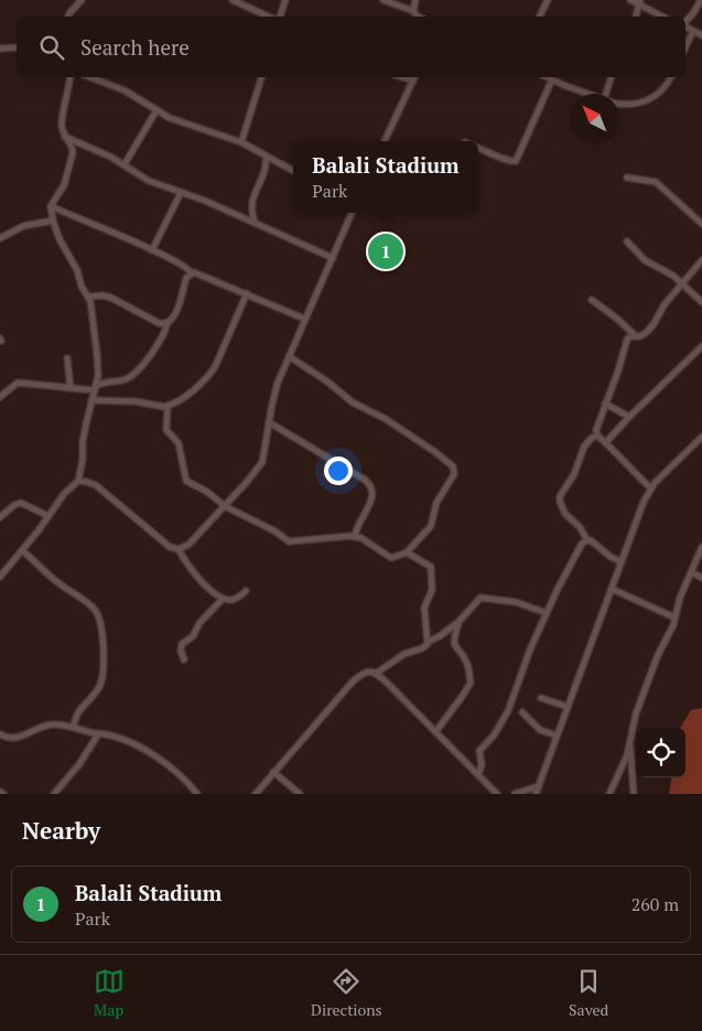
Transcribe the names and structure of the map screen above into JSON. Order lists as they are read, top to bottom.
{
  "north": "top left",
  "page": {
    "search": "Search here",
    "popup": ["Balali Stadium", "Park"],
    "pins": "1",
    "heading": "Nearby",
    "list": [
      {
        "mark": "1",
        "name": "Balali Stadium",
        "note": "Park",
        "value": "260 m"
      }
    ],
    "nav": ["Map", "Directions", "Saved"]
  }
}
